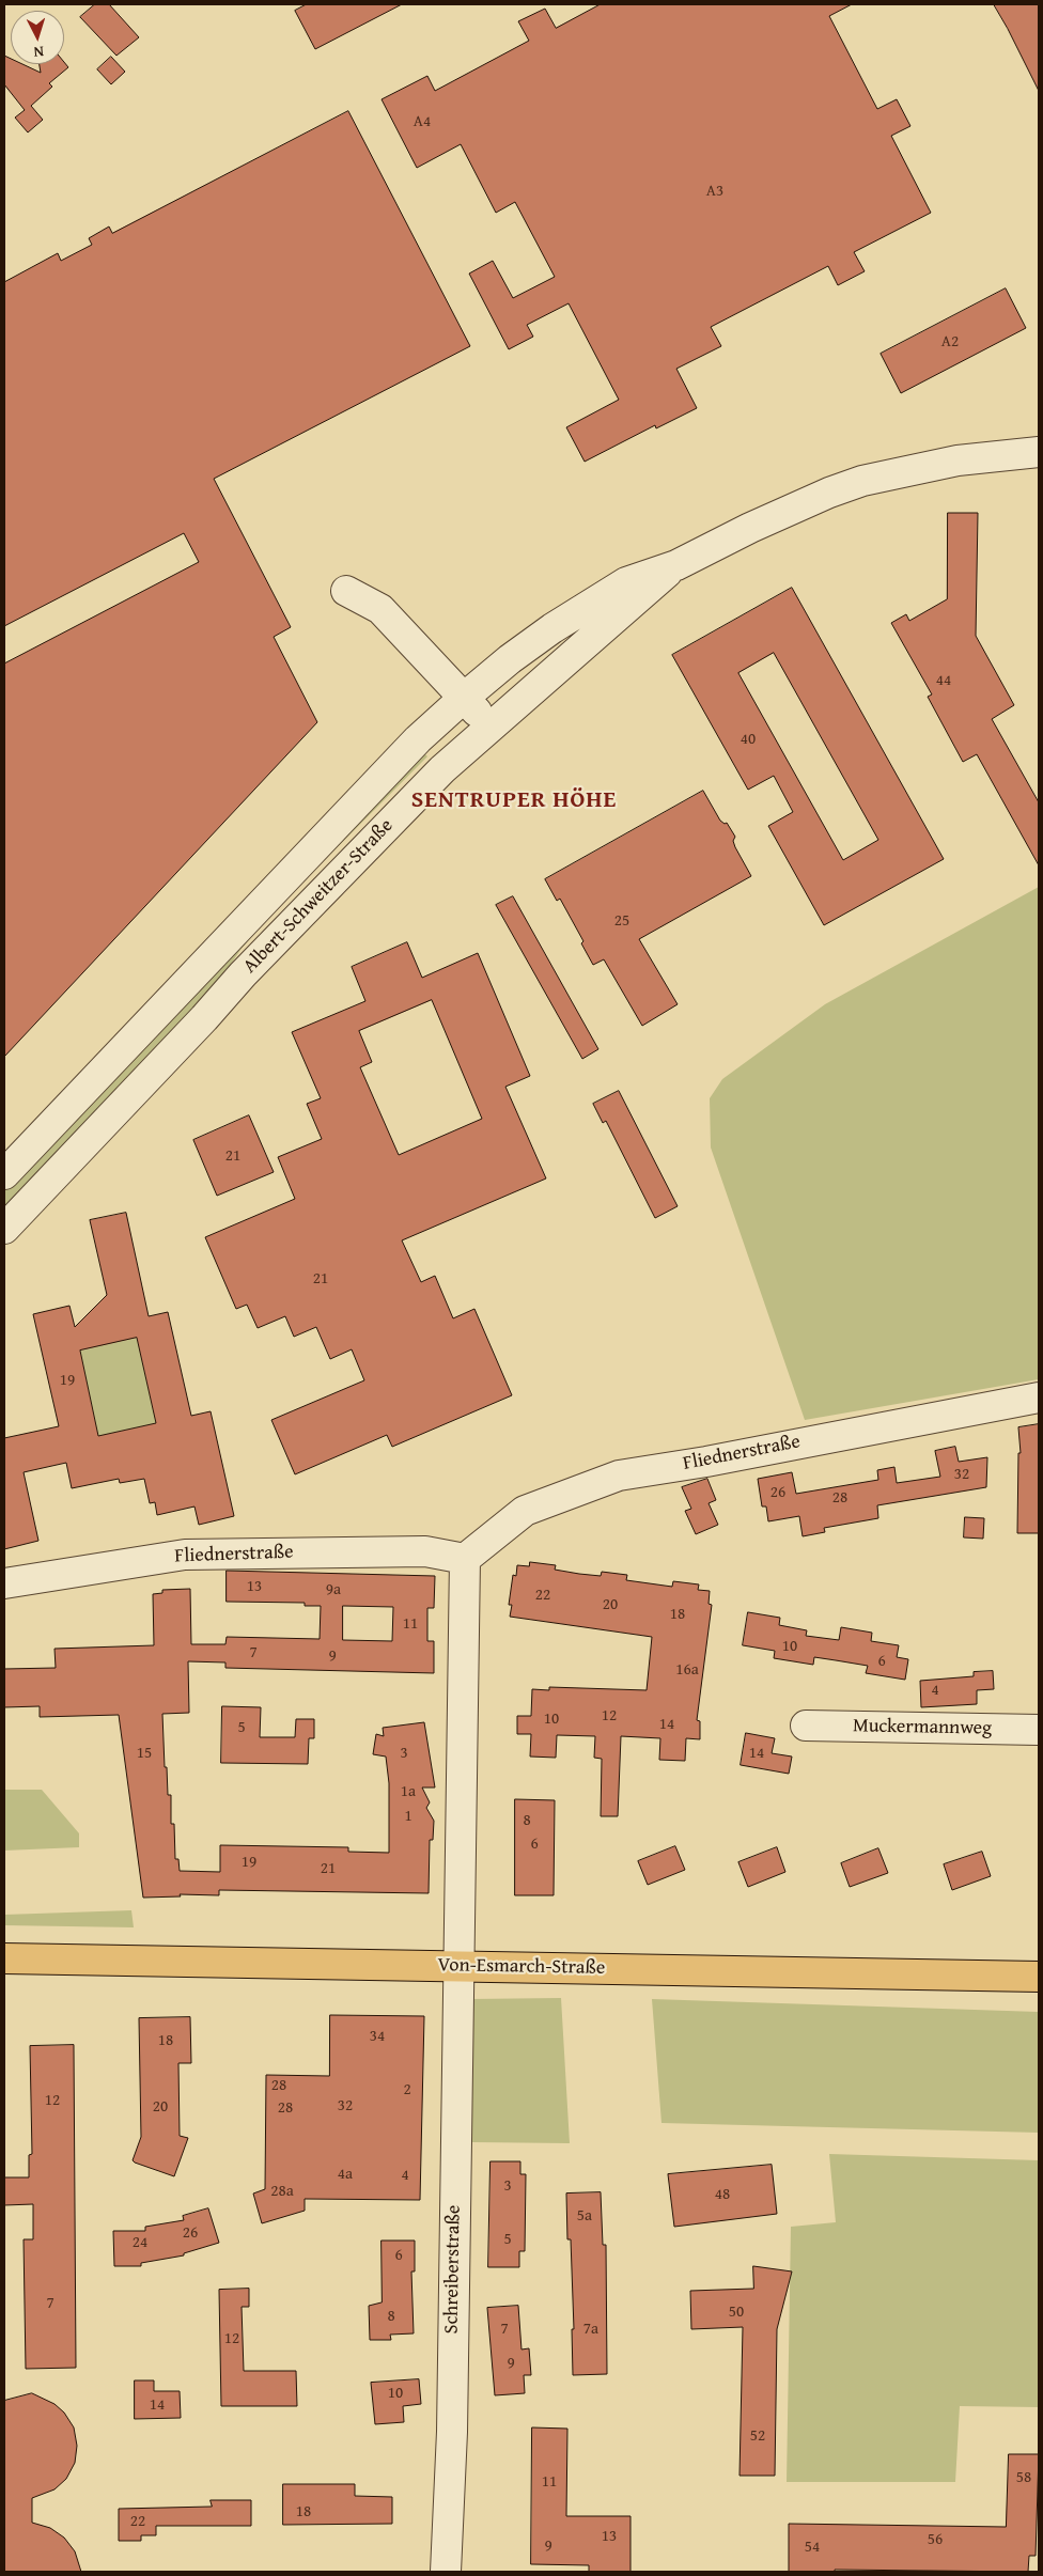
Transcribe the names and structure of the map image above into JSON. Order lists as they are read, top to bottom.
{
  "streets": {
    "main road": ["Von-Esmarch-Straße"],
    "street": [
      "Albert-Schweitzer-Straße",
      "Fliednerstraße",
      "Muckermannweg",
      "Schreiberstraße"
    ]
  },
  "crossings": [
    ["Von-Esmarch-Straße", "Schreiberstraße"]
  ],
  "districts": ["SENTRUPER HÖHE"],
  "house_numbers": [
    "A4",
    "A3",
    "A2",
    "44",
    "40",
    "25",
    "21",
    "21",
    "19",
    "32",
    "26",
    "28",
    "13",
    "9a",
    "22",
    "20",
    "18",
    "11",
    "10",
    "7",
    "9",
    "6",
    "16a",
    "4",
    "12",
    "10",
    "14",
    "5",
    "15",
    "3",
    "14",
    "1a",
    "1",
    "8",
    "6",
    "19",
    "21",
    "34",
    "18",
    "28",
    "2",
    "12",
    "32",
    "20",
    "28",
    "4a",
    "4",
    "3",
    "28a",
    "48",
    "5a",
    "26",
    "5",
    "24",
    "6",
    "7",
    "50",
    "8",
    "7",
    "7a",
    "12",
    "9",
    "10",
    "14",
    "52",
    "58",
    "11",
    "18",
    "22",
    "13",
    "56",
    "9",
    "54"
  ],
  "north": "bottom"
}
